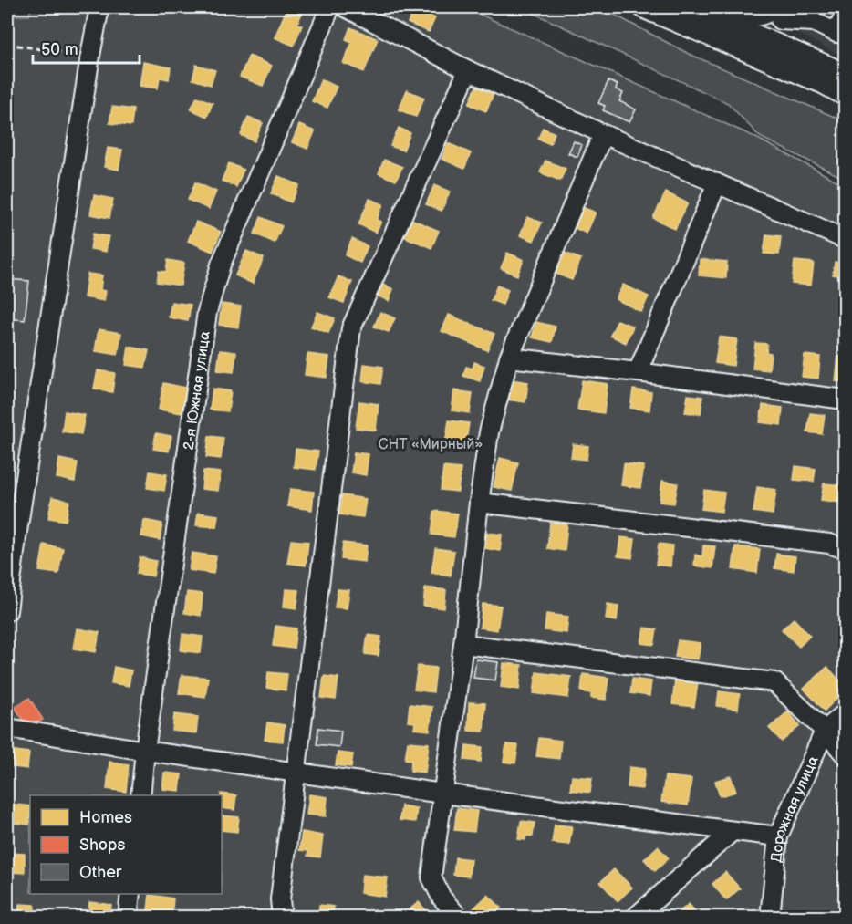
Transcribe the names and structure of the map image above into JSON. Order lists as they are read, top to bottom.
{
  "streets": {
    "street": ["2-я Южная улица", "Дорожная улица"]
  },
  "parks": ["СНТ «Мирный»"],
  "legend": ["Homes", "Shops", "Other"],
  "scale_bar": "50 m"
}
